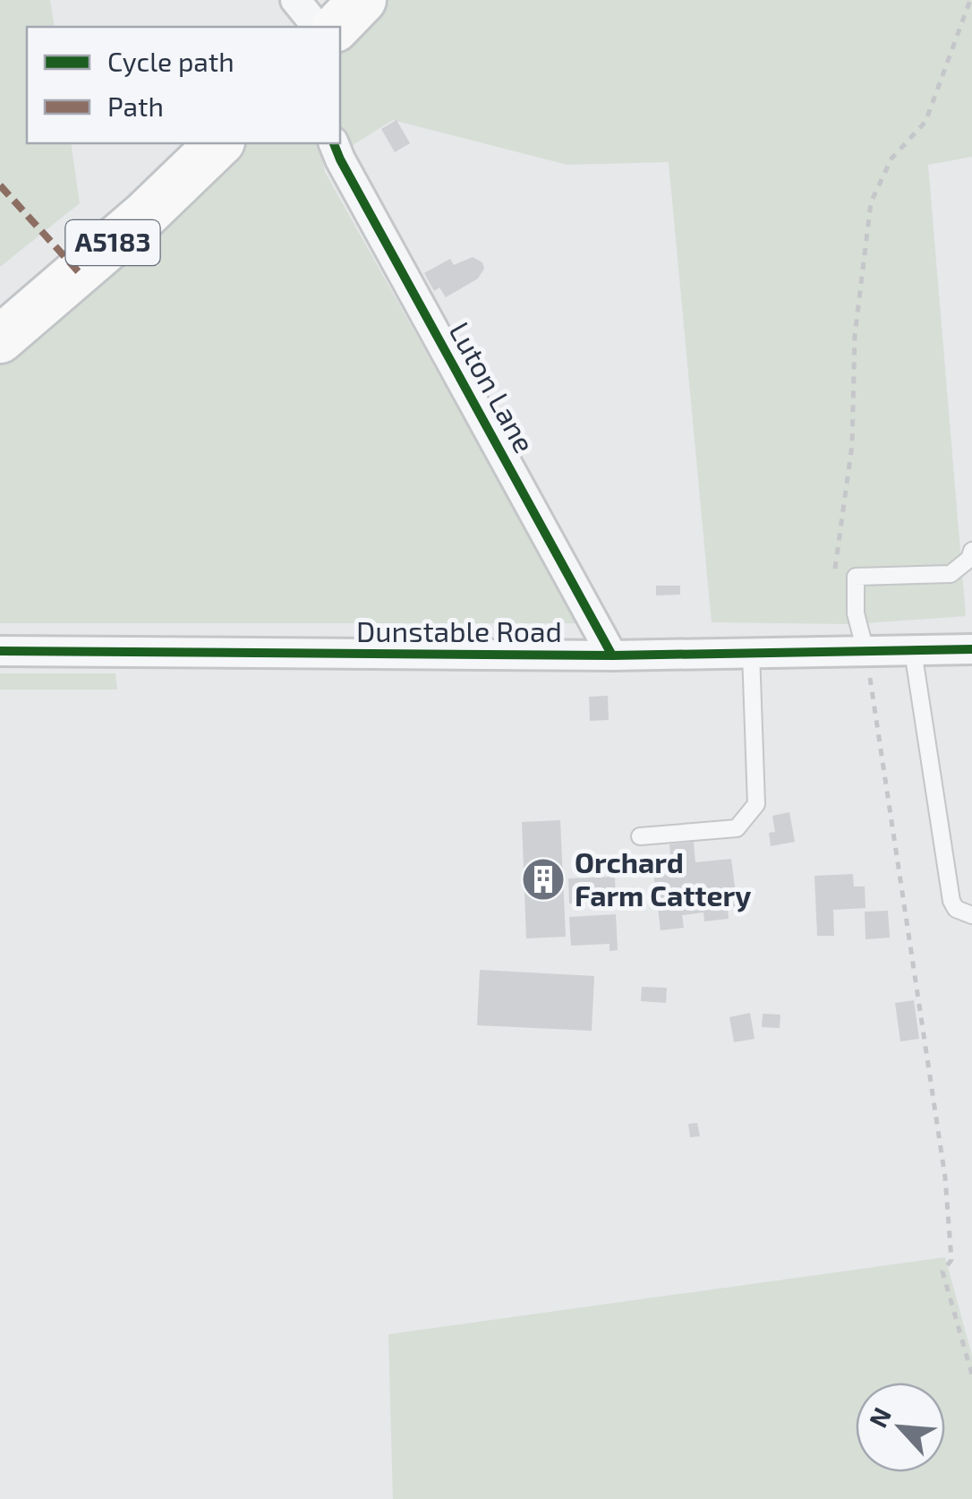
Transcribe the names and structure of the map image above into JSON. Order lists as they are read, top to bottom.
{
  "streets": {
    "main road": ["A5183"],
    "street": ["Luton Lane", "Dunstable Road"]
  },
  "crossings": [
    ["Luton Lane", "Dunstable Road"]
  ],
  "places": {
    "building": ["Orchard Farm Cattery"]
  },
  "legend": ["Cycle path", "Path"],
  "north": "top left"
}
